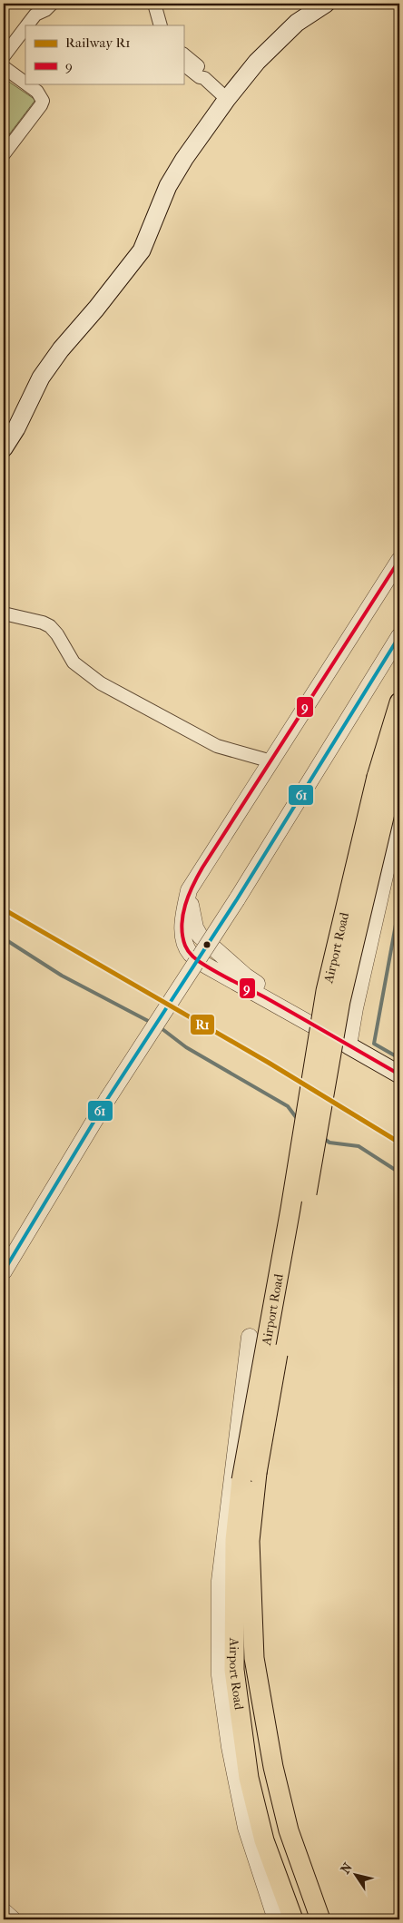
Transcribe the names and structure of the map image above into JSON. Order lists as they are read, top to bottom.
{
  "streets": {
    "main road": ["Airport Road"]
  },
  "lines": ["transit line 9", "transit line 61", "rail line R1"],
  "legend": ["Railway R1", "9"],
  "north": "top left"
}
